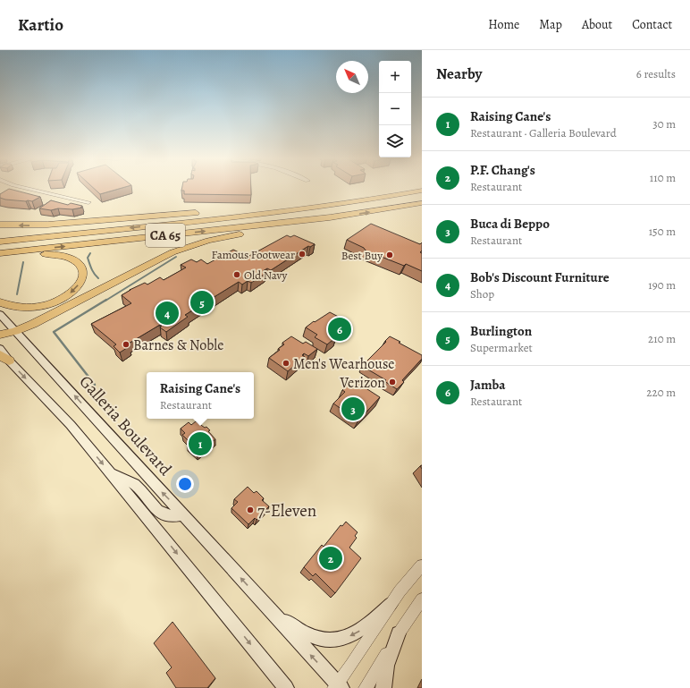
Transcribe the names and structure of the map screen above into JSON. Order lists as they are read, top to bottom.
{
  "streets": {
    "highway": ["CA 65"],
    "main road": ["Galleria Boulevard"]
  },
  "places": [
    "Famous Footwear",
    "Best Buy",
    "Old Navy",
    "Barnes & Noble",
    "Men's Wearhouse",
    "Verizon",
    "7-Eleven"
  ],
  "north": "top left",
  "page": {
    "header": "Kartio",
    "nav": [
      "Home",
      "Map",
      "About",
      "Contact"
    ],
    "heading": ["Nearby", "6 results"],
    "map_buttons": ["+", "−"],
    "list": [
      {
        "mark": "1",
        "name": "Raising Cane's",
        "note": "Restaurant · Galleria Boulevard",
        "value": "30 m"
      },
      {
        "mark": "2",
        "name": "P.F. Chang's",
        "note": "Restaurant",
        "value": "110 m"
      },
      {
        "mark": "3",
        "name": "Buca di Beppo",
        "note": "Restaurant",
        "value": "150 m"
      },
      {
        "mark": "4",
        "name": "Bob's Discount Furniture",
        "note": "Shop",
        "value": "190 m"
      },
      {
        "mark": "5",
        "name": "Burlington",
        "note": "Supermarket",
        "value": "210 m"
      },
      {
        "mark": "6",
        "name": "Jamba",
        "note": "Restaurant",
        "value": "220 m"
      }
    ],
    "pins": [
      "5",
      "4",
      "6",
      "3",
      "1",
      "2"
    ],
    "popup": ["Raising Cane's", "Restaurant"]
  }
}
